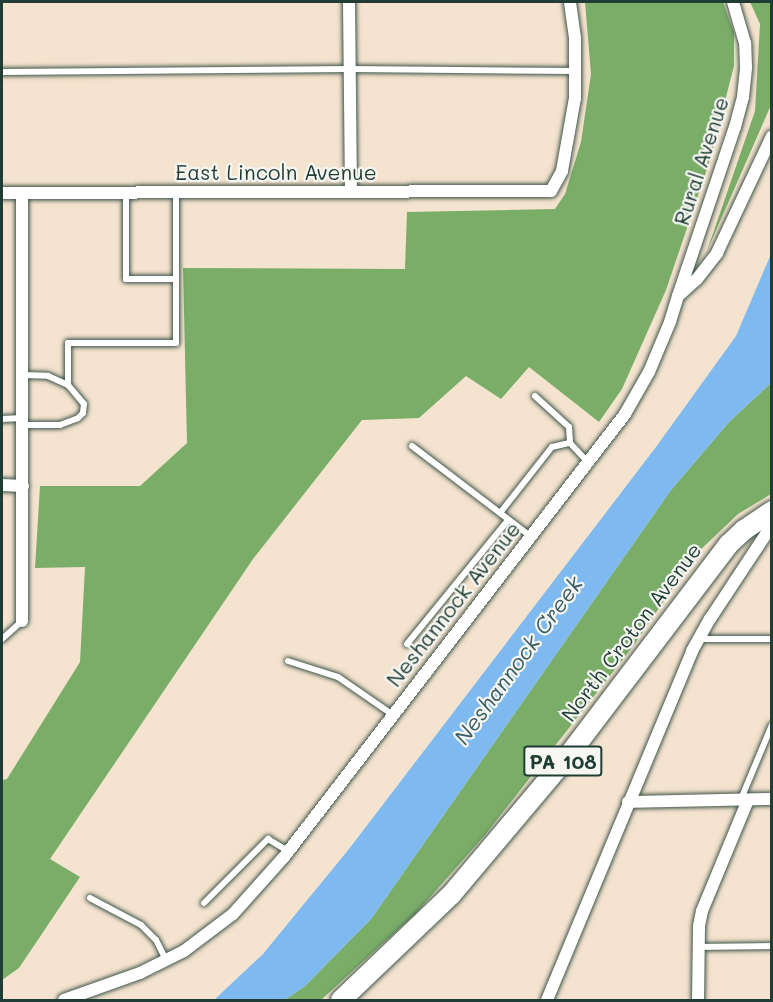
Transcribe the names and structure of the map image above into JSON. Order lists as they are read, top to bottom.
{
  "streets": {
    "main road": ["North Croton Avenue", "PA 108"],
    "street": ["Rural Avenue", "East Lincoln Avenue", "Neshannock Avenue"]
  },
  "crossings": [
    ["Rural Avenue", "Neshannock Avenue"]
  ],
  "water": ["Neshannock Creek"]
}
